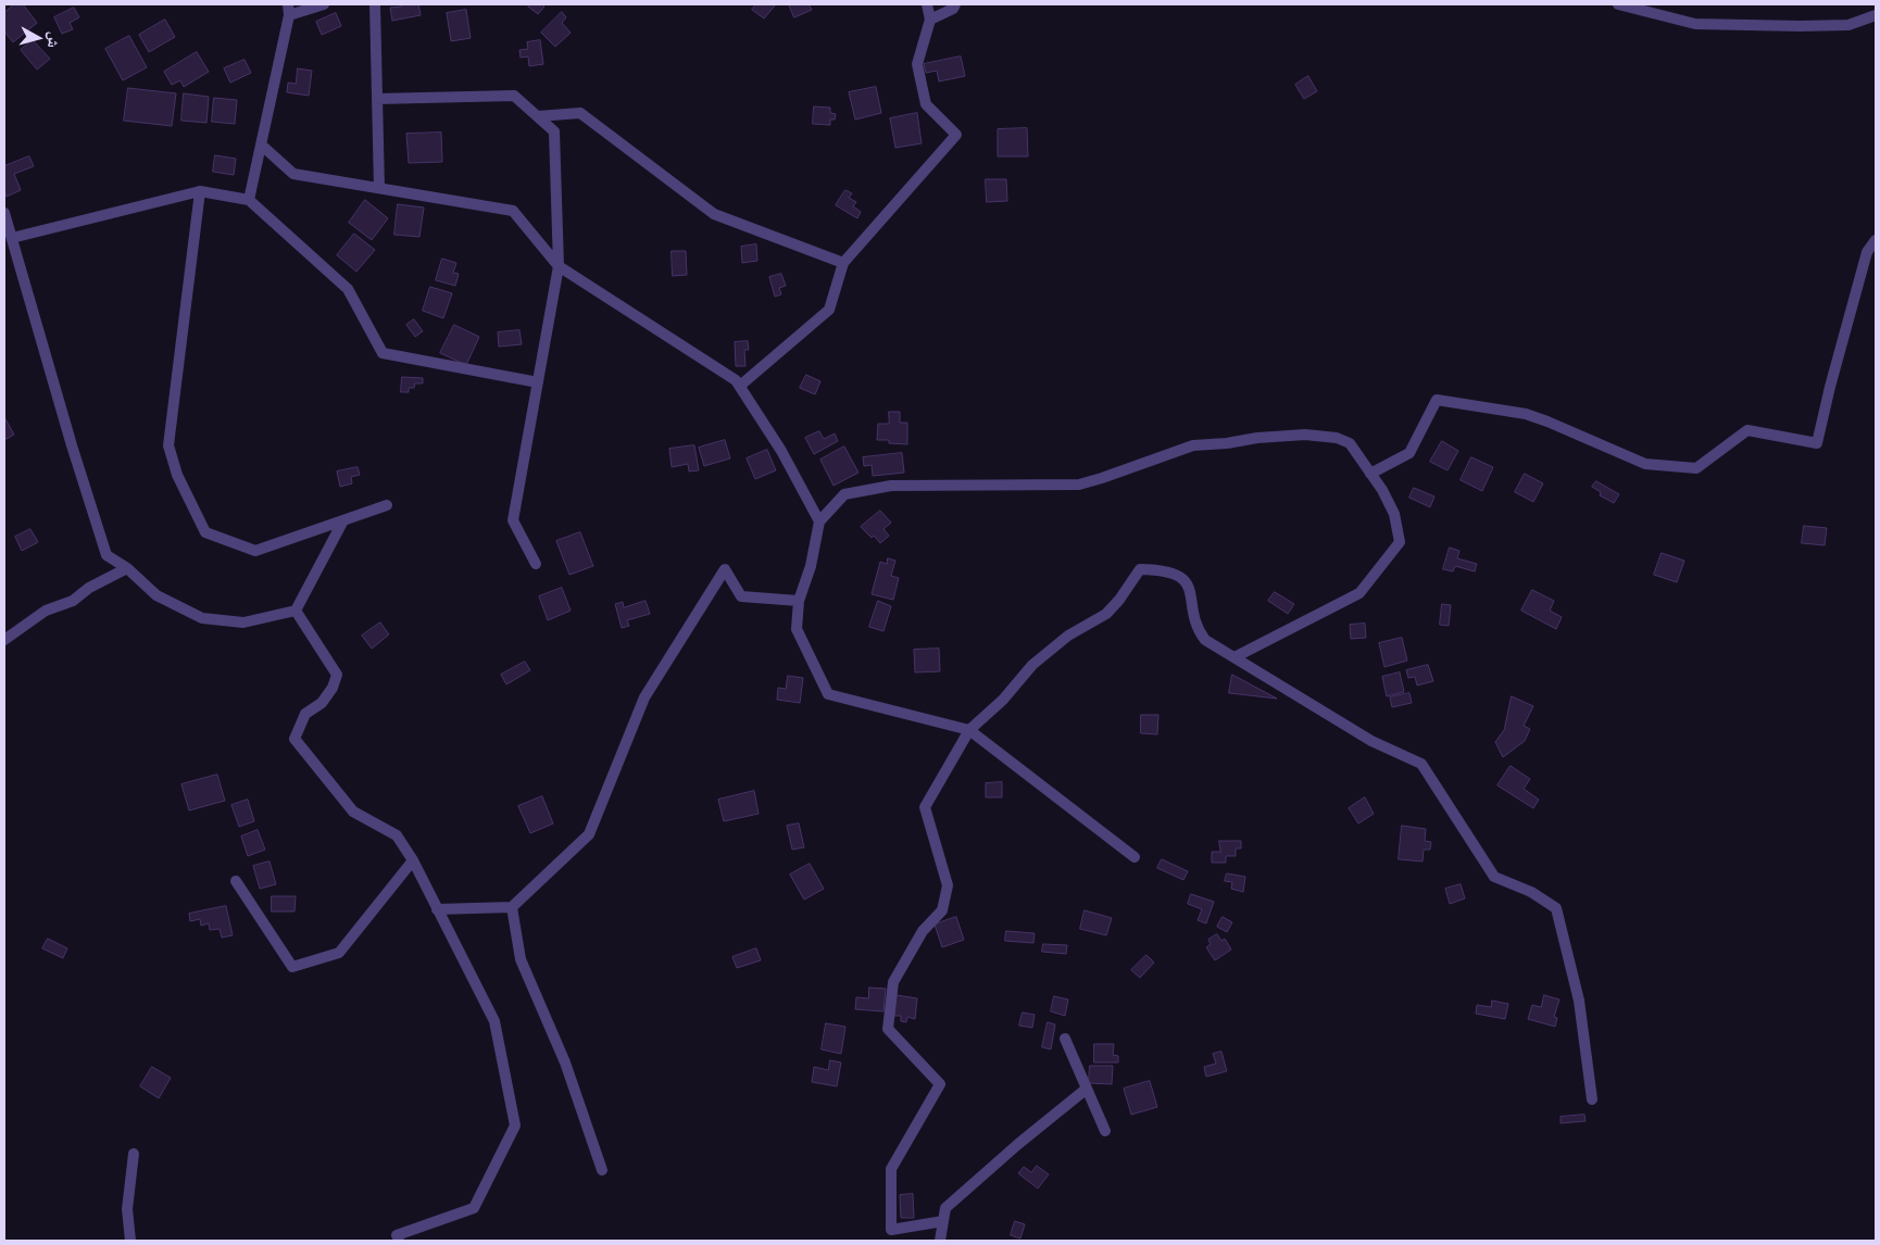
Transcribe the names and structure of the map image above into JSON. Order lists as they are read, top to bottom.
{
  "north": "right"
}
